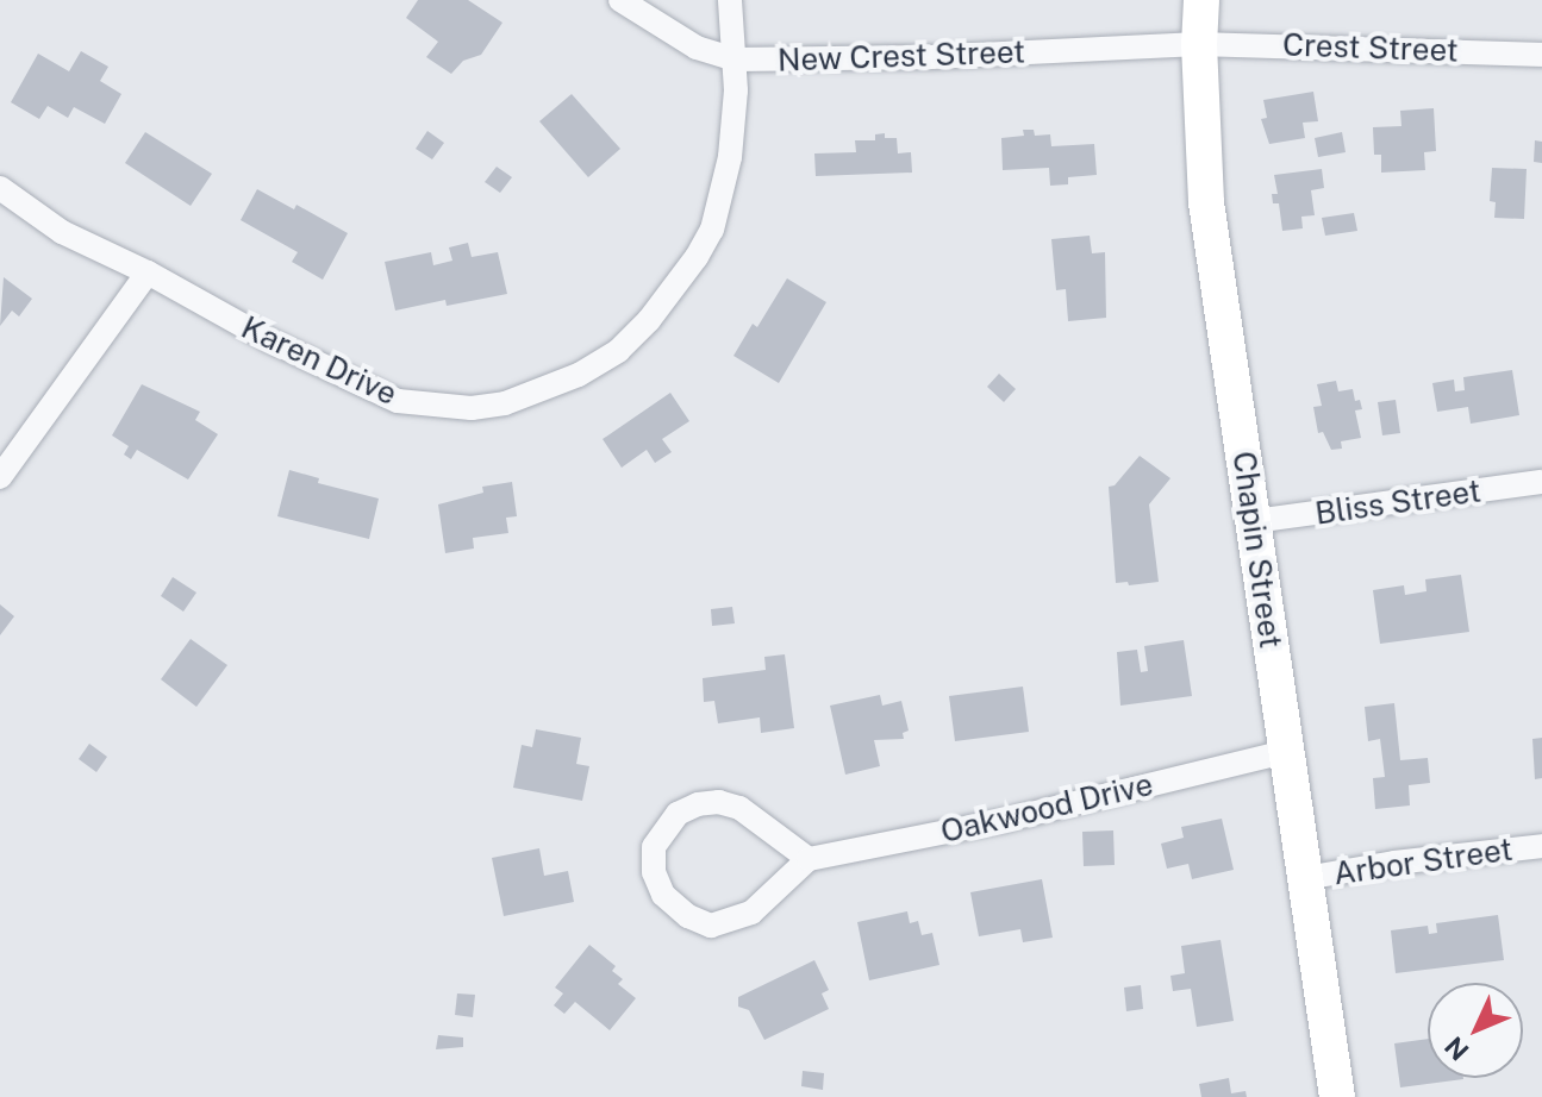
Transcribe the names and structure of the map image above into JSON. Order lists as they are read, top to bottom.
{
  "streets": {
    "main road": ["Chapin Street"],
    "street": [
      "Crest Street",
      "New Crest Street",
      "Karen Drive",
      "Bliss Street",
      "Oakwood Drive",
      "Arbor Street"
    ]
  },
  "crossings": [
    ["Crest Street", "New Crest Street"],
    ["Crest Street", "Chapin Street"],
    ["New Crest Street", "Karen Drive"],
    ["New Crest Street", "Chapin Street"],
    ["Bliss Street", "Chapin Street"],
    ["Chapin Street", "Oakwood Drive"],
    ["Chapin Street", "Arbor Street"]
  ],
  "north": "bottom left"
}
